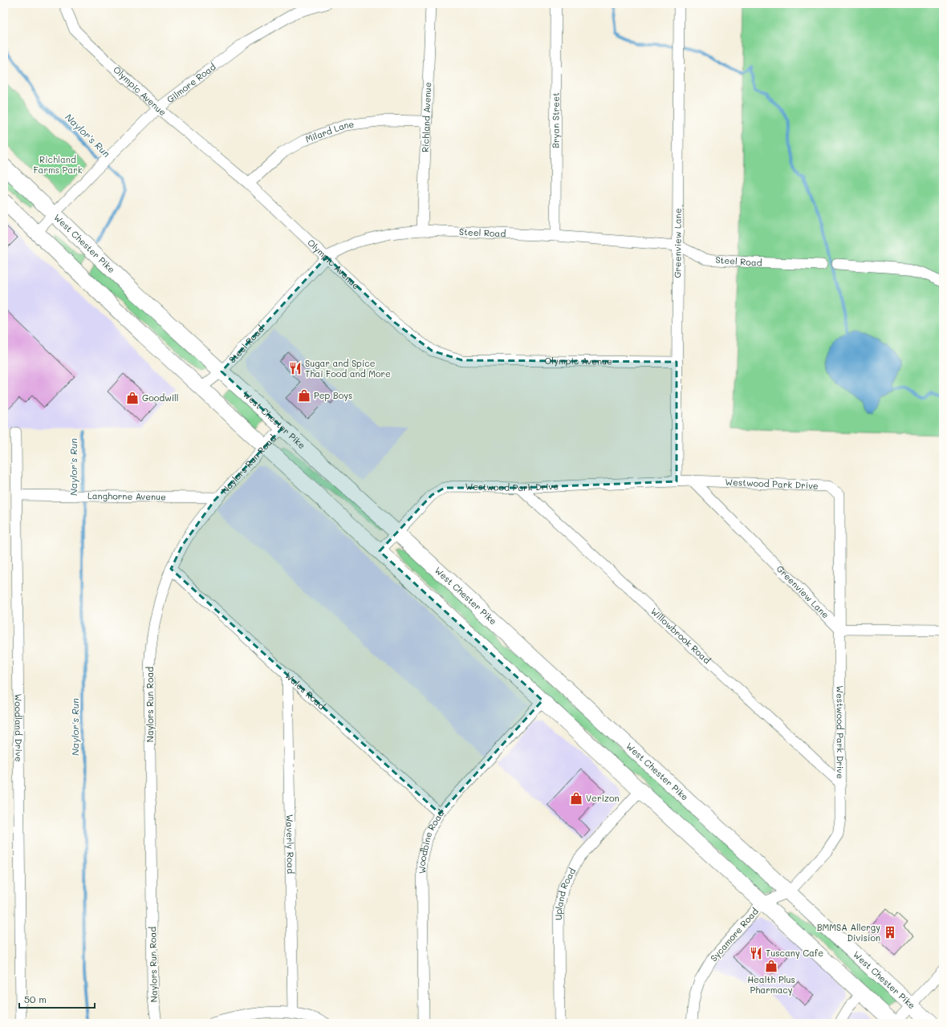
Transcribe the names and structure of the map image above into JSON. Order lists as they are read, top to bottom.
{
  "streets": {
    "highway": ["West Chester Pike"],
    "street": [
      "Gilmore Road",
      "Olympic Avenue",
      "Richland Avenue",
      "Bryan Street",
      "Milard Lane",
      "Steel Road",
      "Greenview Lane",
      "Naylors Run Road",
      "Westwood Park Drive",
      "Langhorne Avenue",
      "Willowbrook Road",
      "Wales Road",
      "Woodland Drive",
      "Woodbine Road",
      "Waverly Road",
      "Upland Road",
      "Sycamore Road"
    ]
  },
  "crossings": [
    ["Gilmore Road", "Olympic Avenue"],
    ["Gilmore Road", "West Chester Pike"],
    ["Olympic Avenue", "Milard Lane"],
    ["Olympic Avenue", "Steel Road"],
    ["Olympic Avenue", "Greenview Lane"],
    ["Richland Avenue", "Milard Lane"],
    ["Richland Avenue", "Steel Road"],
    ["Bryan Street", "Steel Road"],
    ["Steel Road", "West Chester Pike"],
    ["Steel Road", "Greenview Lane"],
    ["West Chester Pike", "Naylors Run Road"],
    ["West Chester Pike", "Westwood Park Drive"],
    ["Greenview Lane", "Westwood Park Drive"],
    ["Naylors Run Road", "Langhorne Avenue"],
    ["Naylors Run Road", "Wales Road"],
    ["Westwood Park Drive", "Willowbrook Road"],
    ["Westwood Park Drive", "Sycamore Road"],
    ["Langhorne Avenue", "Woodland Drive"],
    ["Wales Road", "Woodbine Road"],
    ["Wales Road", "Waverly Road"]
  ],
  "water": ["Naylor's Run"],
  "parks": ["Richland Farms Park"],
  "places": {
    "restaurant": ["Sugar and Spice Thai Food and More", "Tuscany Cafe"],
    "shop": [
      "Pep Boys",
      "Goodwill",
      "Verizon",
      "Health Plus Pharmacy"
    ],
    "building": ["BMMSA Allergy Division"]
  },
  "scale_bar": "50 m"
}
